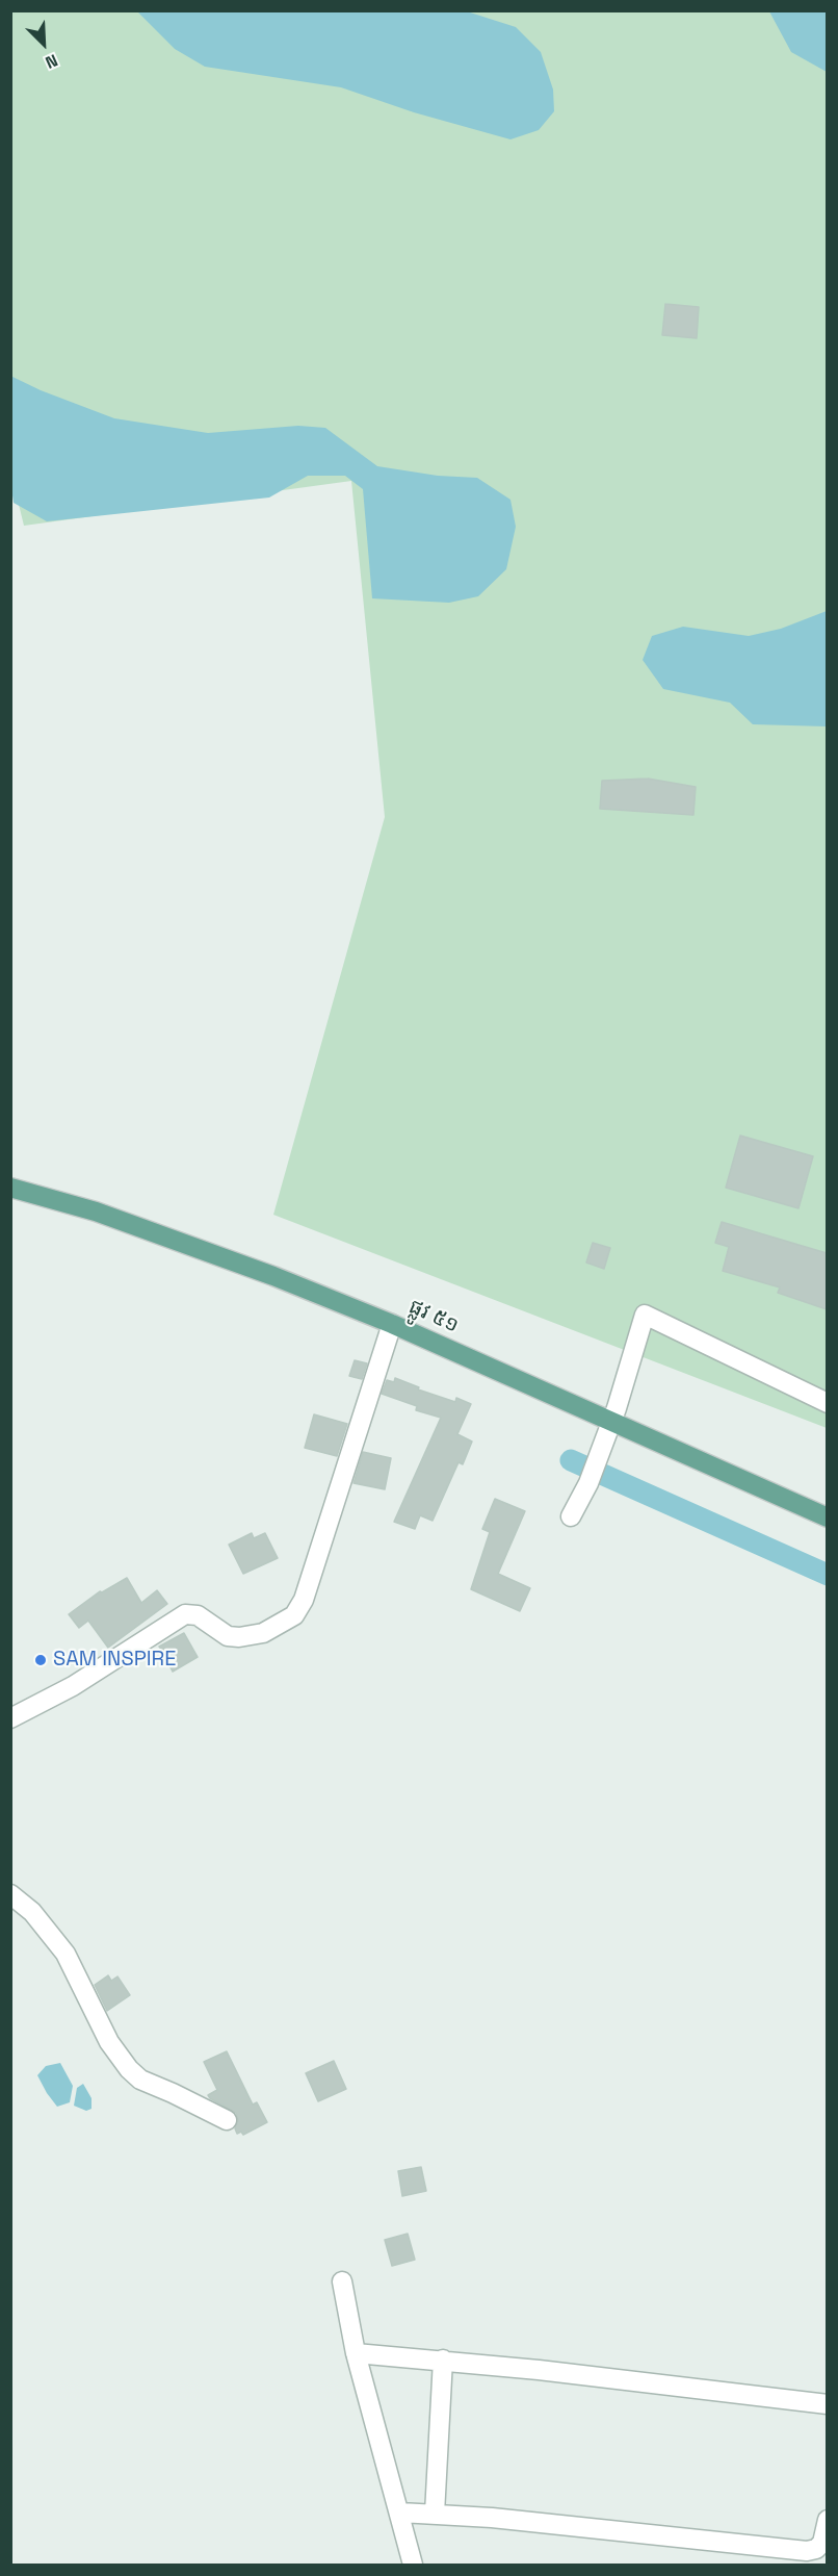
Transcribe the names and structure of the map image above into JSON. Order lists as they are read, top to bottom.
{
  "streets": {
    "main road": ["ផ្លូវ ៥១"]
  },
  "places": ["SAM INSPIRE"],
  "north": "bottom right"
}
